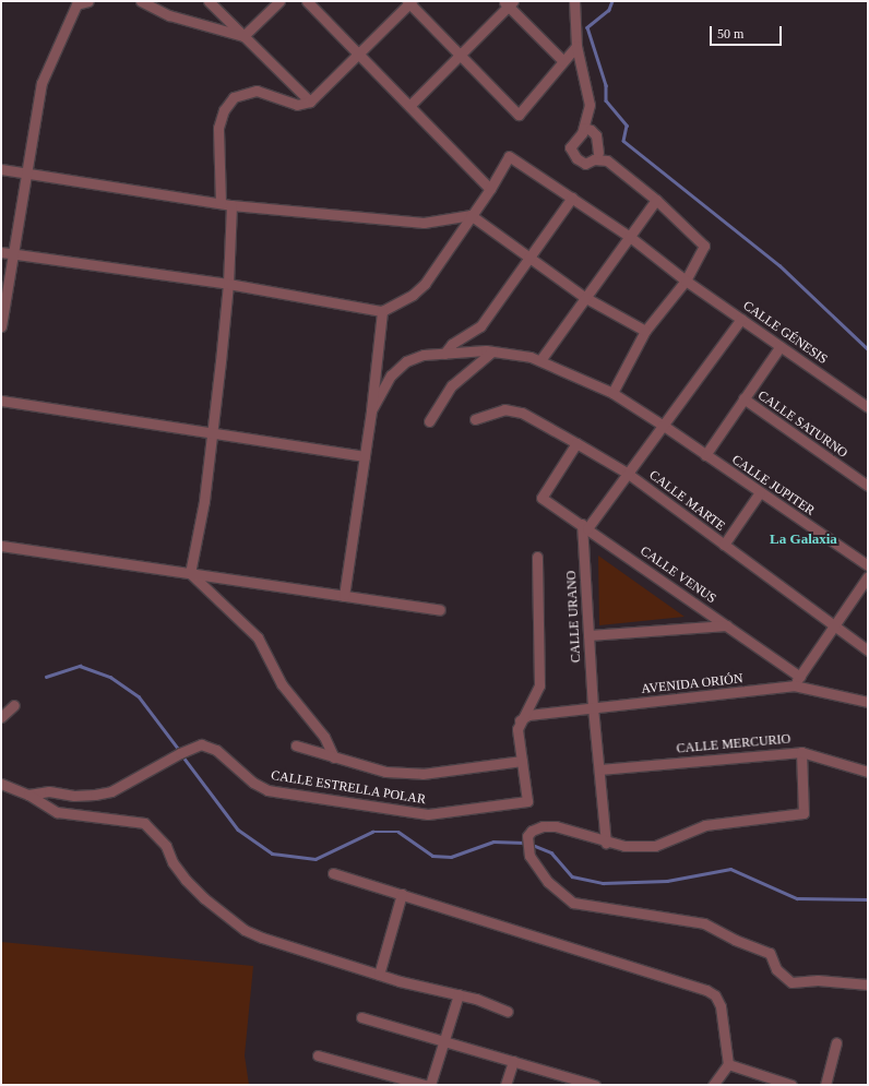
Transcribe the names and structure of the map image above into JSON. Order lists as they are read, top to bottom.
{
  "streets": {
    "street": [
      "CALLE GÉNESIS",
      "CALLE SATURNO",
      "CALLE JUPITER",
      "CALLE MARTE",
      "CALLE VENUS",
      "CALLE URANO",
      "AVENIDA ORIÓN",
      "CALLE MERCURIO",
      "CALLE ESTRELLA POLAR"
    ]
  },
  "crossings": [
    ["CALLE MARTE", "CALLE VENUS"],
    ["CALLE VENUS", "CALLE URANO"],
    ["CALLE URANO", "AVENIDA ORIÓN"],
    ["CALLE URANO", "CALLE MERCURIO"]
  ],
  "districts": ["La Galaxia"],
  "scale_bar": "50 m"
}
